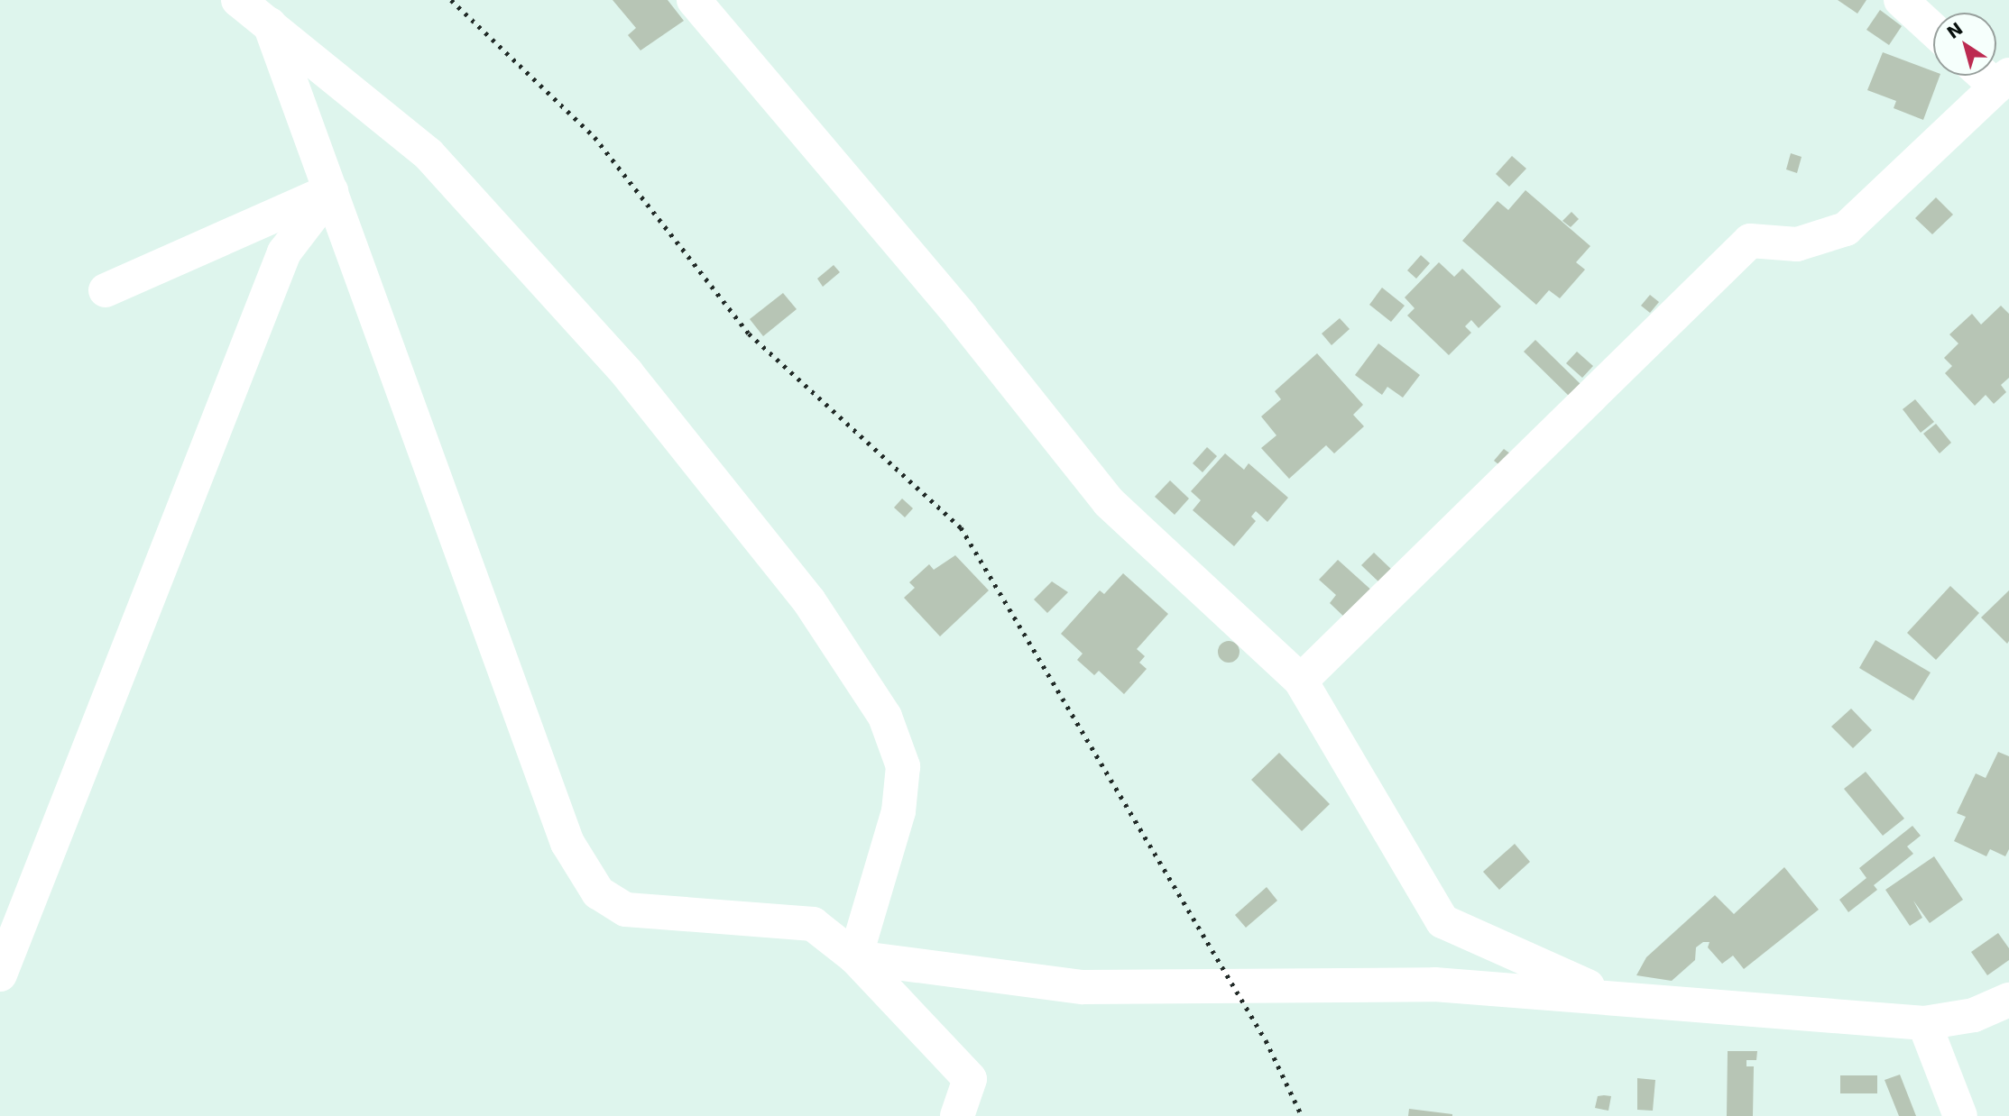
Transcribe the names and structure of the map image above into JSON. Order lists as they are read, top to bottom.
{
  "north": "top left"
}
